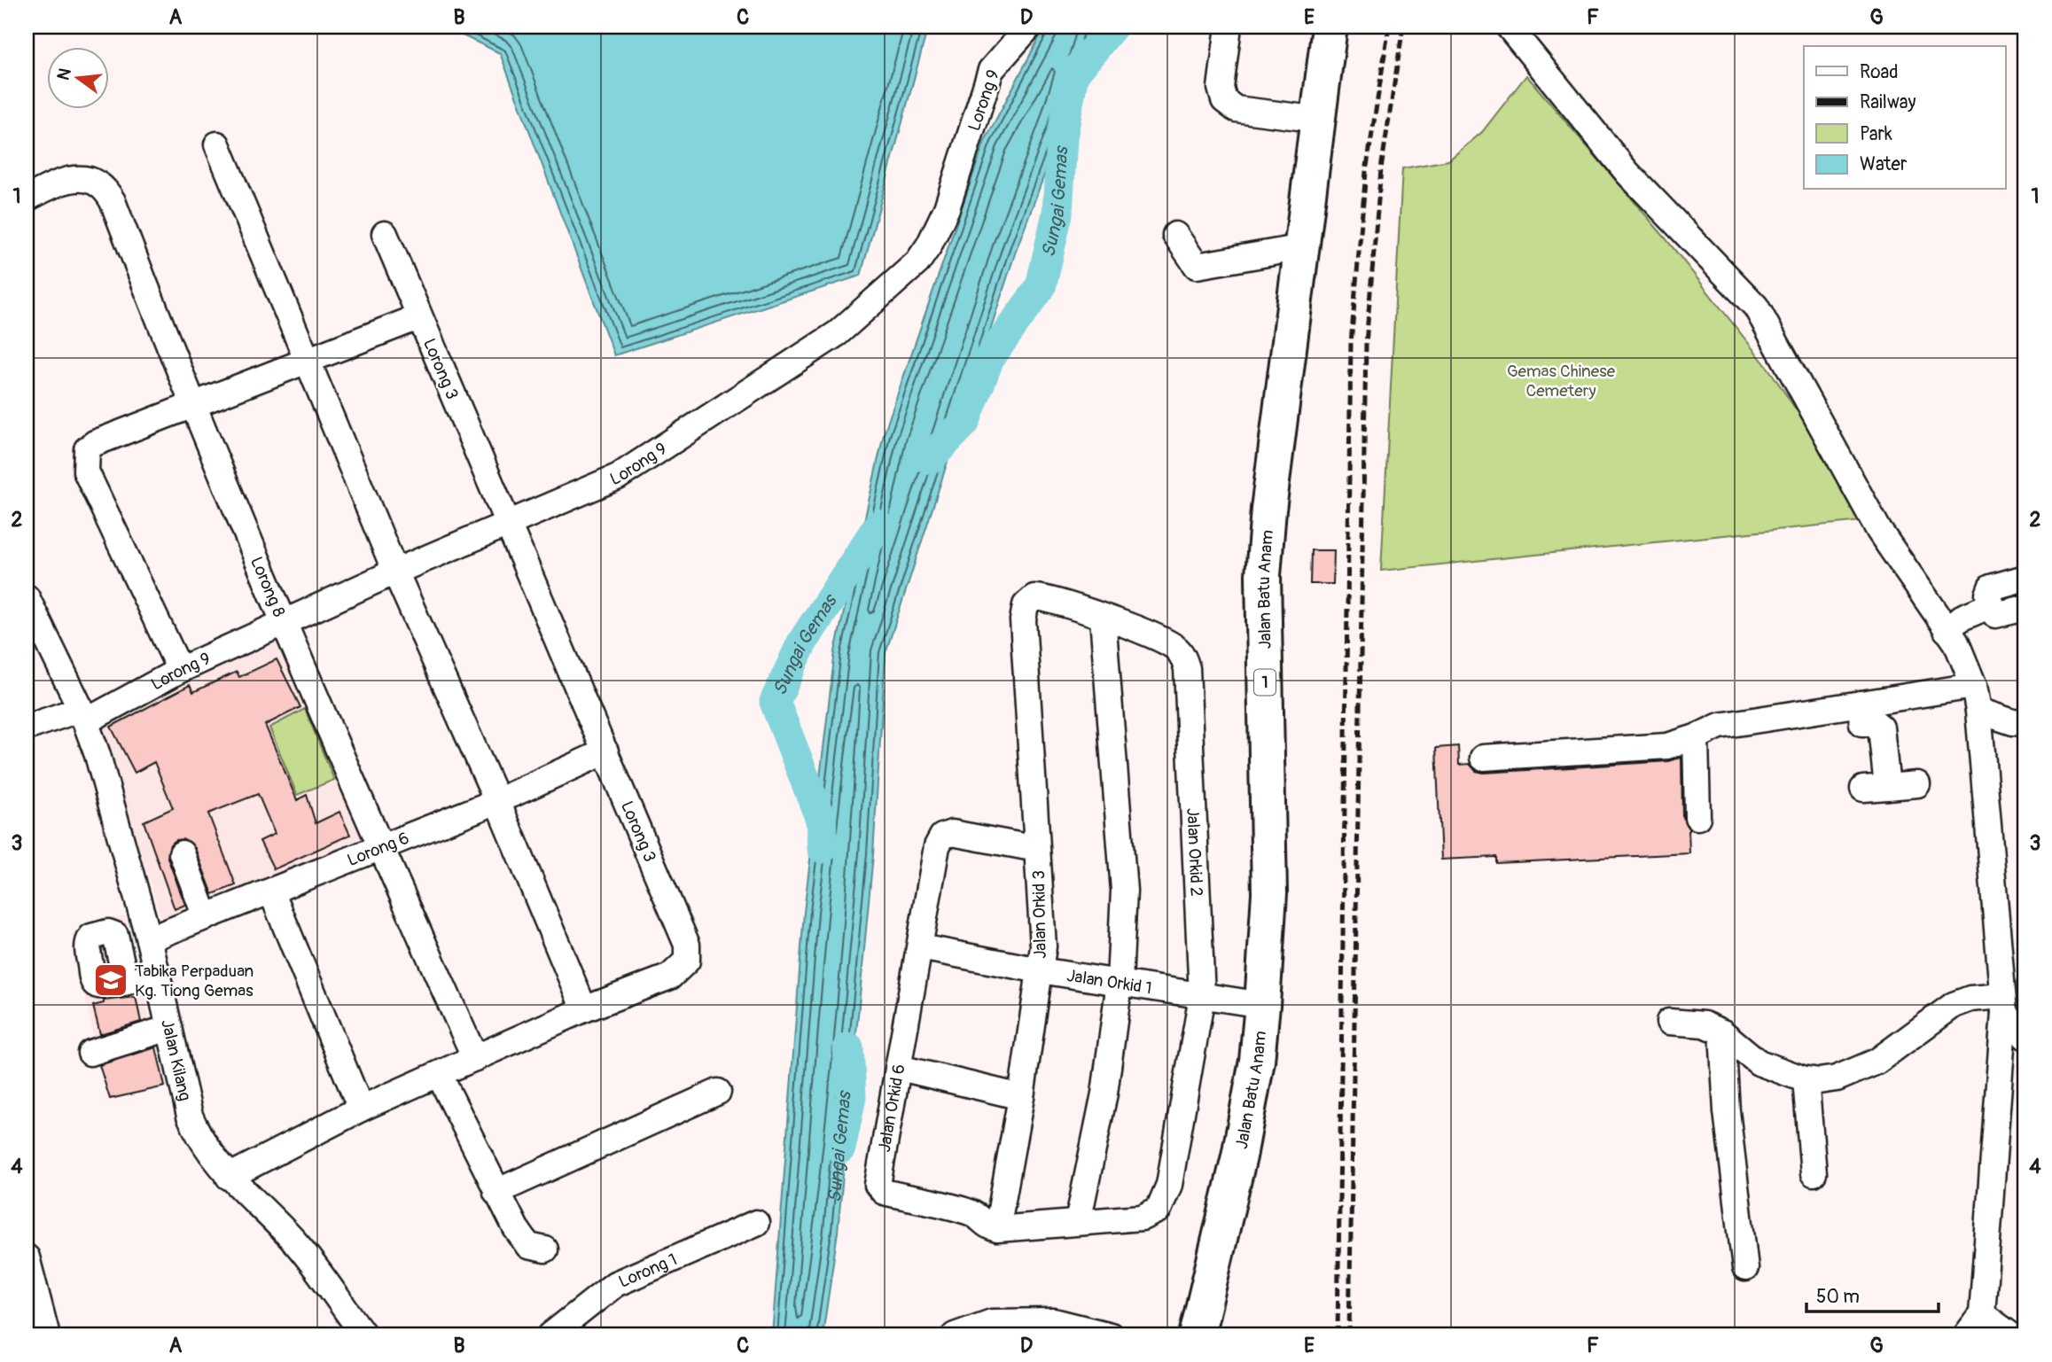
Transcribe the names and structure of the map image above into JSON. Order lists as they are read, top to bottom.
{
  "streets": {
    "highway": ["Jalan Batu Anam", "1"],
    "street": [
      "Lorong 9",
      "Lorong 3",
      "Lorong 8",
      "Lorong 6",
      "Jalan Orkid 2",
      "Jalan Orkid 3",
      "Jalan Orkid 1",
      "Jalan Kilang",
      "Jalan Orkid 6",
      "Lorong 1"
    ]
  },
  "crossings": [
    ["Lorong 9", "Lorong 3"],
    ["Lorong 9", "Lorong 8"],
    ["Lorong 9", "Jalan Kilang"],
    ["Lorong 3", "Lorong 8"],
    ["Lorong 3", "Lorong 6"],
    ["Lorong 3", "Jalan Kilang"],
    ["Lorong 8", "Lorong 6"],
    ["Jalan Batu Anam", "Jalan Orkid 1"],
    ["Lorong 6", "Jalan Kilang"],
    ["Jalan Orkid 2", "Jalan Orkid 3"],
    ["Jalan Orkid 2", "Jalan Orkid 1"],
    ["Jalan Orkid 3", "Jalan Orkid 1"],
    ["Jalan Orkid 3", "Jalan Orkid 6"],
    ["Jalan Orkid 1", "Jalan Orkid 6"]
  ],
  "water": ["Sungai Gemas"],
  "parks": ["Gemas Chinese Cemetery"],
  "places": {
    "school or university": ["Tabika Perpaduan Kg. Tiong Gemas"]
  },
  "legend": [
    "Road",
    "Railway",
    "Park",
    "Water"
  ],
  "scale_bar": "50 m",
  "north": "left",
  "grid": {
    "columns": [
      "A",
      "B",
      "C",
      "D",
      "E",
      "F",
      "G"
    ],
    "rows": [
      "1",
      "2",
      "3",
      "4"
    ]
  }
}
